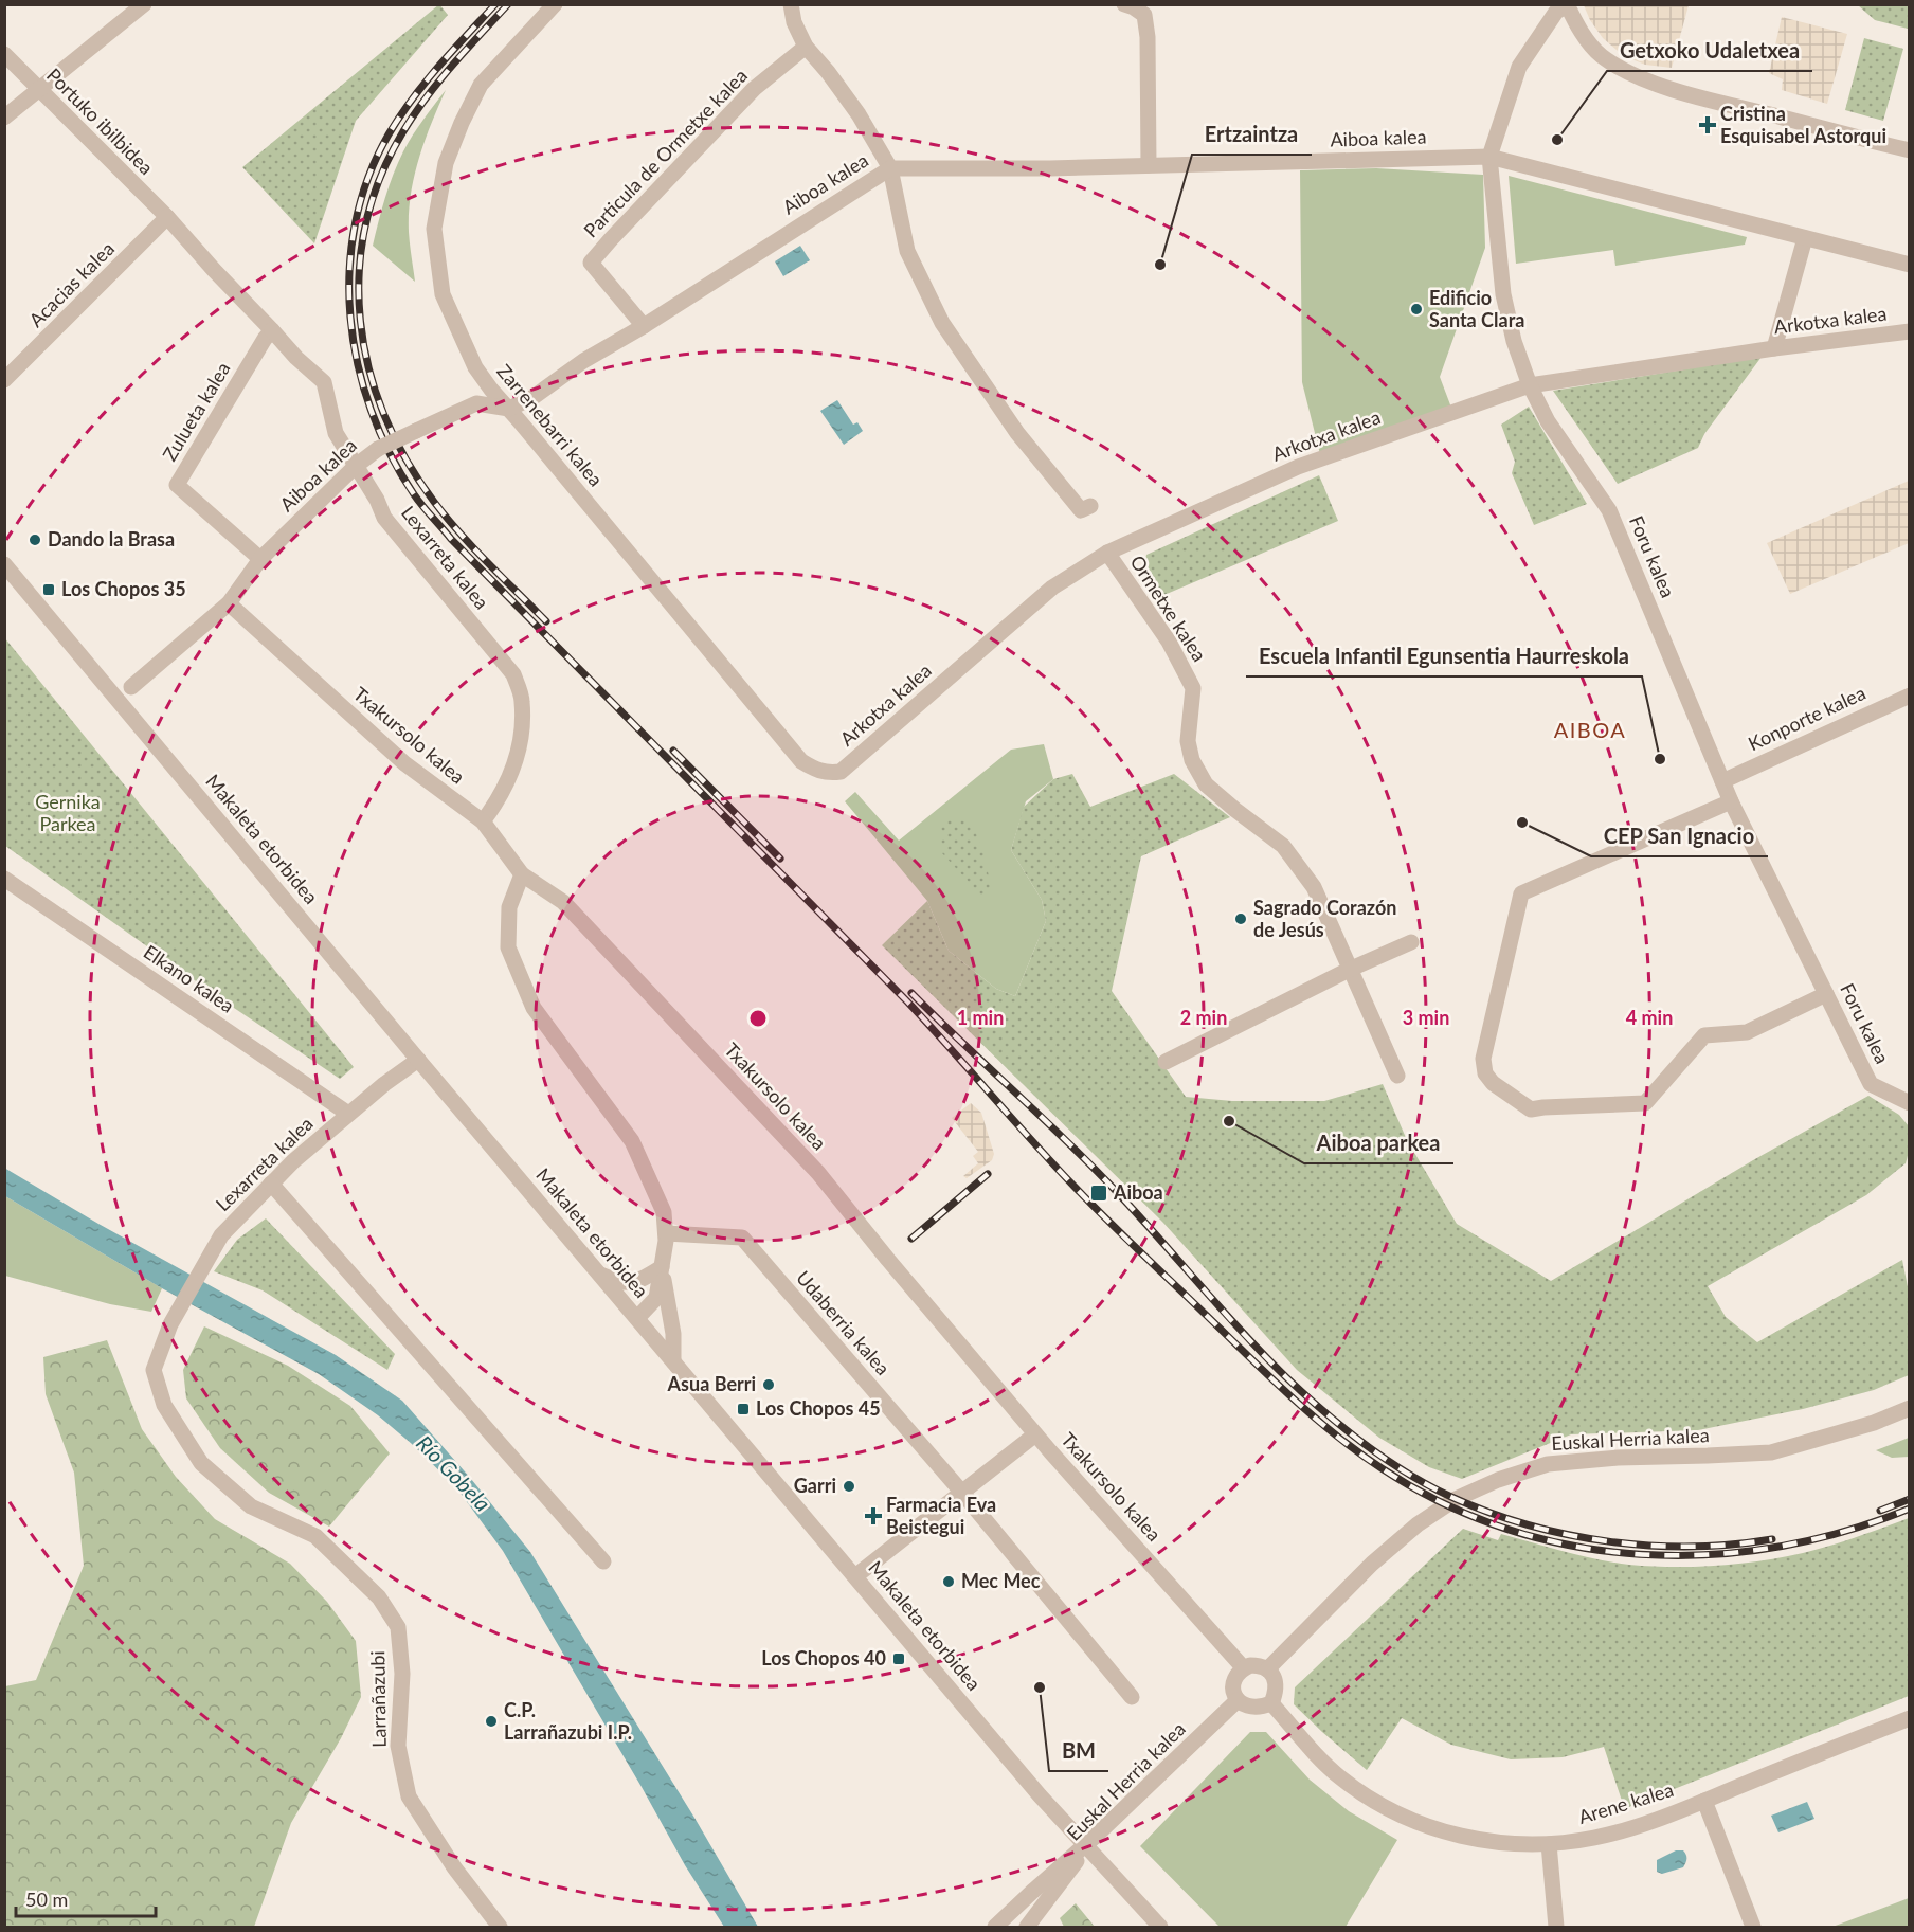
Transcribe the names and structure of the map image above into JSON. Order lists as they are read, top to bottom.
{
  "streets": {
    "street": [
      "Portuko ibilbidea",
      "Aiboa kalea",
      "Particula de Ormetxe kalea",
      "Acacias kalea",
      "Arkotxa kalea",
      "Zulueta kalea",
      "Zarrenebarri kalea",
      "Foru kalea",
      "Lexarreta kalea",
      "Ormetxe kalea",
      "Konporte kalea",
      "Txakursolo kalea",
      "Makaleta etorbidea",
      "Elkano kalea",
      "Udaberria kalea",
      "Euskal Herria kalea",
      "Larrañazubi",
      "Arene kalea"
    ]
  },
  "crossings": [
    ["Portuko ibilbidea", "Acacias kalea"],
    ["Portuko ibilbidea", "Zulueta kalea"],
    ["Portuko ibilbidea", "Lexarreta kalea"],
    ["Aiboa kalea", "Particula de Ormetxe kalea"],
    ["Aiboa kalea", "Zulueta kalea"],
    ["Aiboa kalea", "Zarrenebarri kalea"],
    ["Aiboa kalea", "Foru kalea"],
    ["Aiboa kalea", "Lexarreta kalea"],
    ["Aiboa kalea", "Txakursolo kalea"],
    ["Arkotxa kalea", "Zarrenebarri kalea"],
    ["Arkotxa kalea", "Foru kalea"],
    ["Arkotxa kalea", "Ormetxe kalea"],
    ["Zulueta kalea", "Lexarreta kalea"],
    ["Foru kalea", "Konporte kalea"],
    ["Lexarreta kalea", "Txakursolo kalea"],
    ["Lexarreta kalea", "Makaleta etorbidea"],
    ["Lexarreta kalea", "Elkano kalea"],
    ["Lexarreta kalea", "Larrañazubi"],
    ["Txakursolo kalea", "Euskal Herria kalea"],
    ["Txakursolo kalea", "Arene kalea"],
    ["Euskal Herria kalea", "Arene kalea"]
  ],
  "districts": ["AIBOA"],
  "water": ["Río Gobela"],
  "parks": ["Gernika Parkea"],
  "places": {
    "health": ["Cristina Esquisabel Astorqui", "Farmacia Eva Beistegui"],
    "other": [
      "Getxoko Udaletxea",
      "Ertzaintza",
      "Edificio Santa Clara",
      "Dando la Brasa",
      "Escuela Infantil Egunsentia Haurreskola",
      "CEP San Ignacio",
      "Sagrado Corazón de Jesús",
      "Aiboa parkea",
      "Asua Berri",
      "Garri",
      "Mec Mec",
      "BM",
      "C.P. Larrañazubi I.P."
    ],
    "transit": [
      "Los Chopos 35",
      "Aiboa",
      "Los Chopos 45",
      "Los Chopos 40"
    ]
  },
  "scale_bar": "50 m",
  "rings": [
    "1 min",
    "2 min",
    "3 min",
    "4 min"
  ]
}
